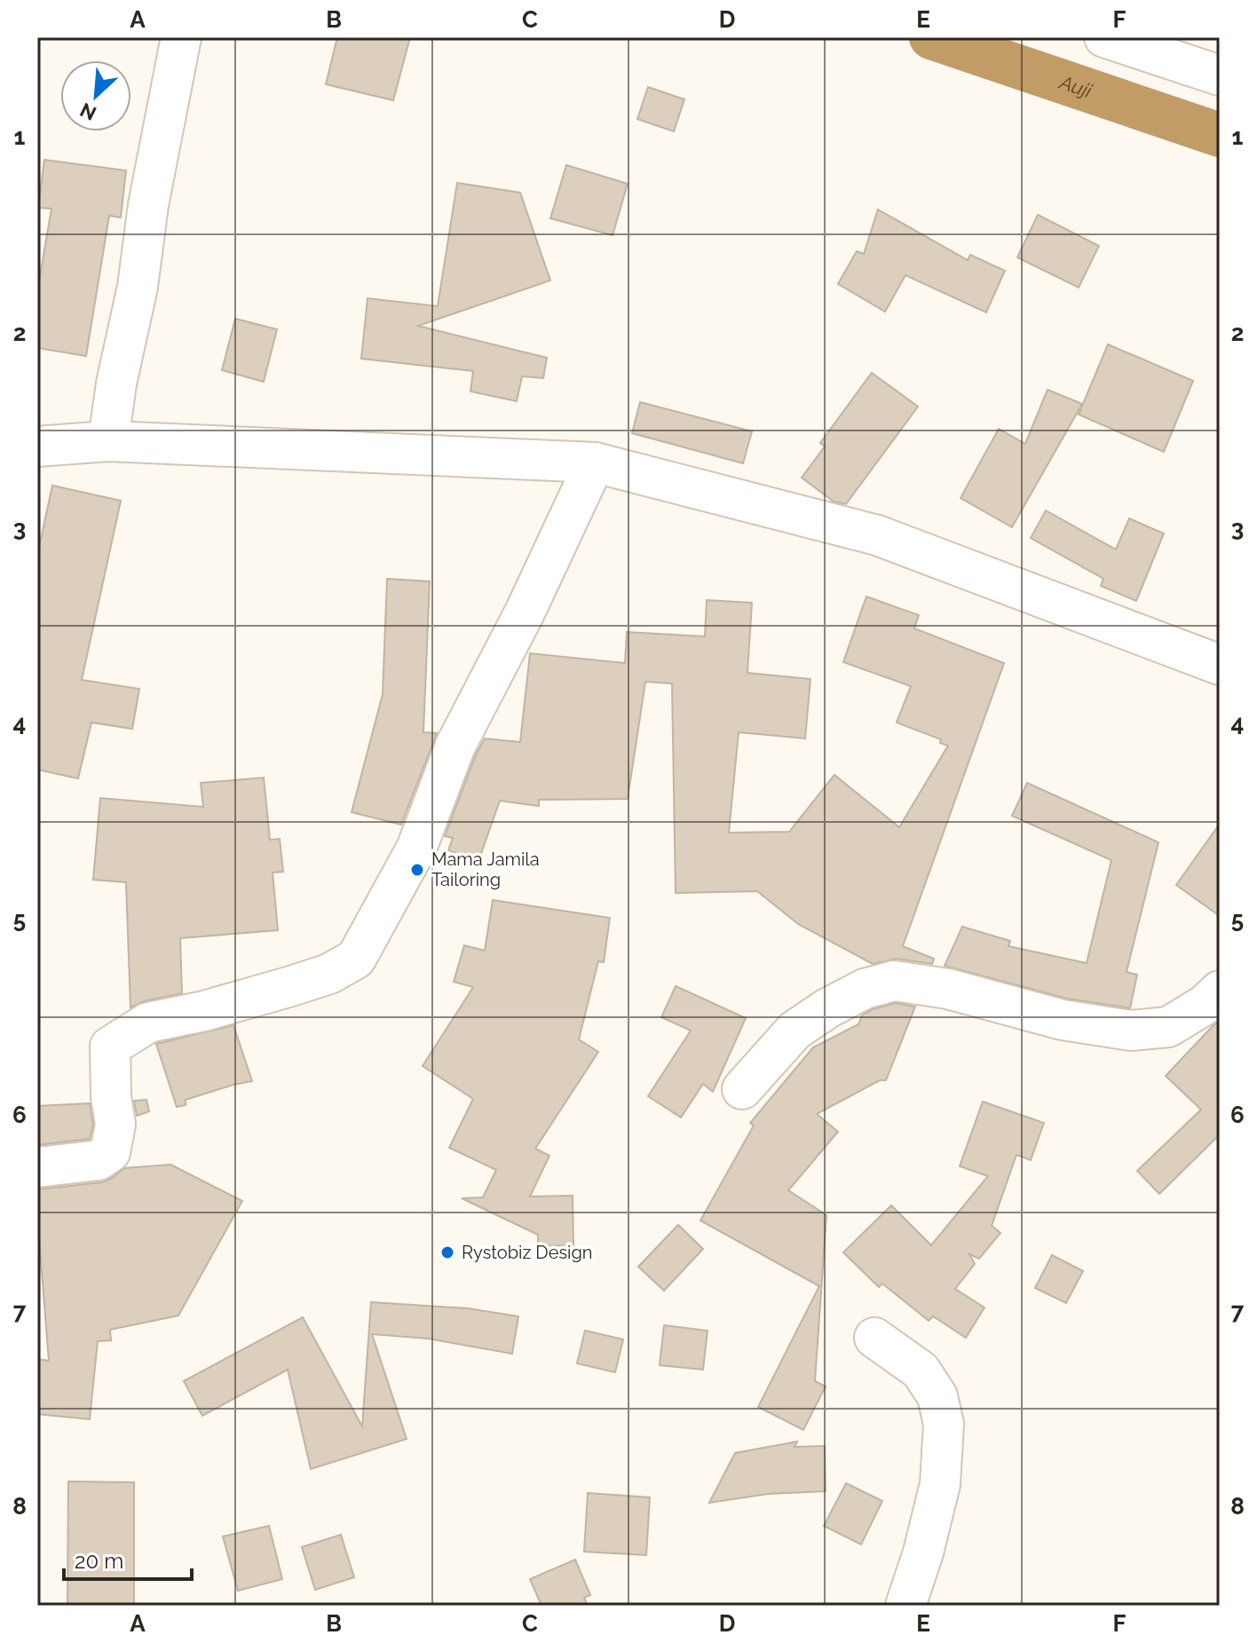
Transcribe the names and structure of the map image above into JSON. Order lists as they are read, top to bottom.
{
  "water": ["Auji"],
  "places": ["Mama Jamila Tailoring", "Rystobiz Design"],
  "scale_bar": "20 m",
  "north": "bottom left",
  "grid": {
    "columns": [
      "A",
      "B",
      "C",
      "D",
      "E",
      "F"
    ],
    "rows": [
      "1",
      "2",
      "3",
      "4",
      "5",
      "6",
      "7",
      "8"
    ]
  }
}
